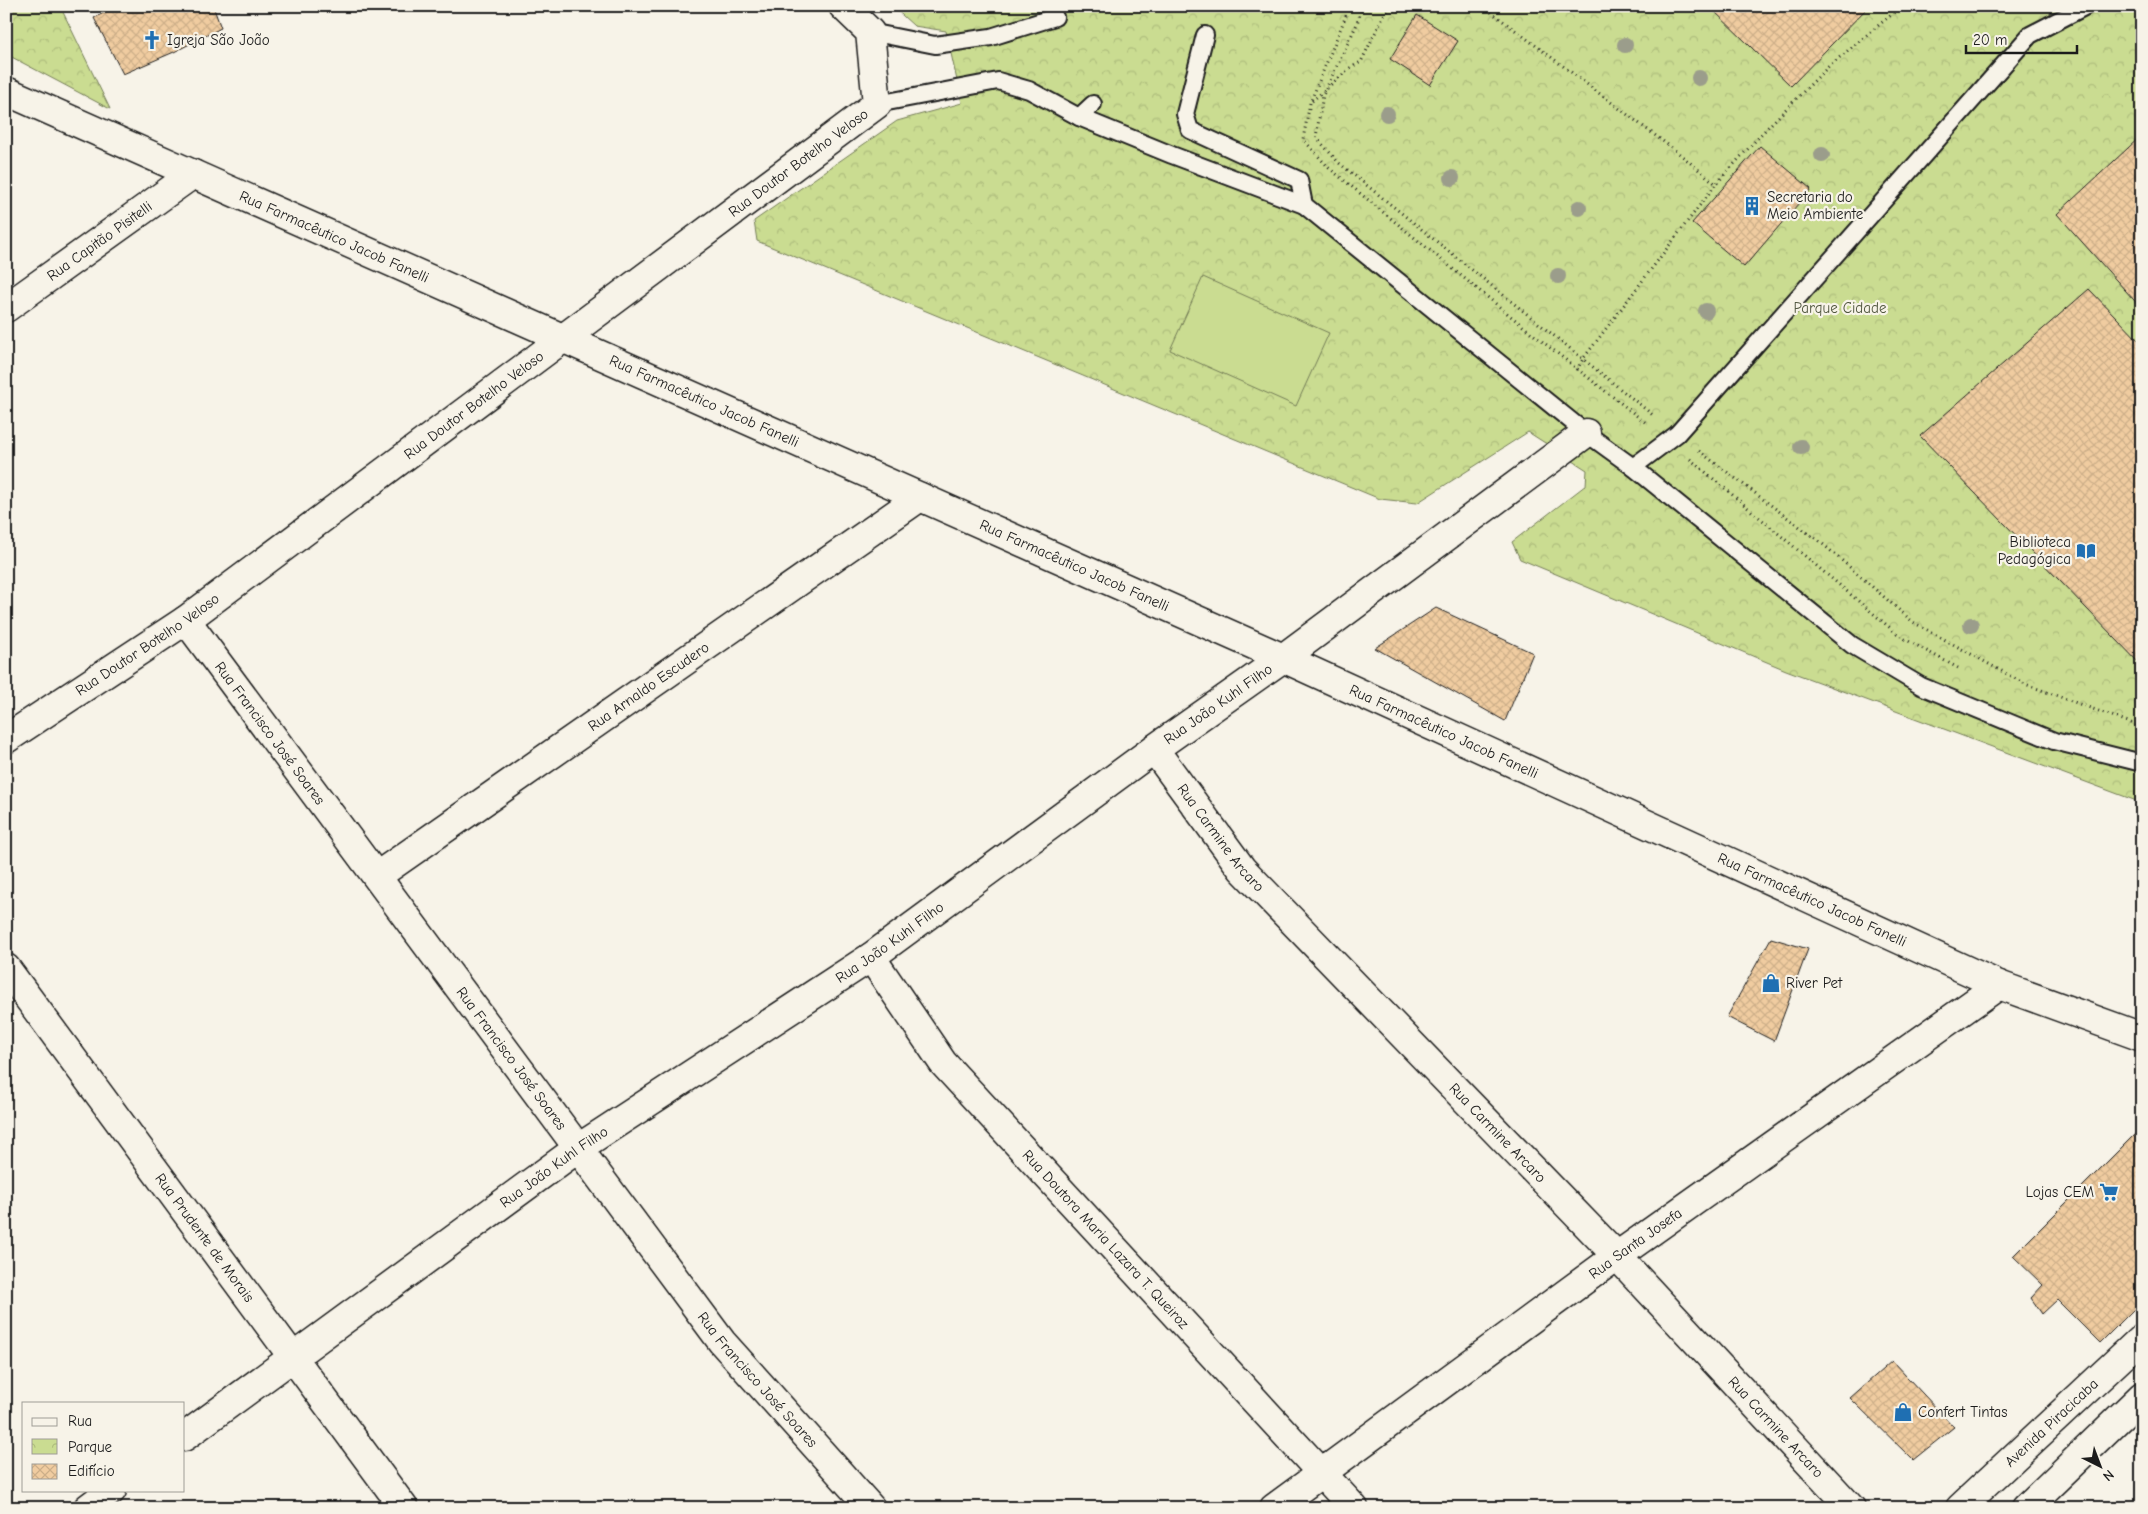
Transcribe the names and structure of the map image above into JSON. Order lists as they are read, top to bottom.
{
  "streets": {
    "street": [
      "Rua Doutor Botelho Veloso",
      "Rua Farmacêutico Jacob Fanelli",
      "Rua Capitão Pisitelli",
      "Rua Arnaldo Escudero",
      "Rua João Kuhl Filho",
      "Rua Francisco José Soares",
      "Rua Carmine Arcaro",
      "Rua Prudente de Morais",
      "Rua Doutora Maria Lazara T. Queiroz",
      "Rua Santa Josefa",
      "Avenida Piracicaba"
    ]
  },
  "crossings": [
    ["Rua Doutor Botelho Veloso", "Rua Farmacêutico Jacob Fanelli"],
    ["Rua Doutor Botelho Veloso", "Rua Francisco José Soares"],
    ["Rua Farmacêutico Jacob Fanelli", "Rua Capitão Pisitelli"],
    ["Rua Farmacêutico Jacob Fanelli", "Rua Arnaldo Escudero"],
    ["Rua Farmacêutico Jacob Fanelli", "Rua João Kuhl Filho"],
    ["Rua Farmacêutico Jacob Fanelli", "Rua Santa Josefa"],
    ["Rua Arnaldo Escudero", "Rua Francisco José Soares"],
    ["Rua João Kuhl Filho", "Rua Francisco José Soares"],
    ["Rua João Kuhl Filho", "Rua Carmine Arcaro"],
    ["Rua João Kuhl Filho", "Rua Prudente de Morais"],
    ["Rua João Kuhl Filho", "Rua Doutora Maria Lazara T. Queiroz"],
    ["Rua Carmine Arcaro", "Rua Santa Josefa"],
    ["Rua Doutora Maria Lazara T. Queiroz", "Rua Santa Josefa"]
  ],
  "parks": ["Parque Cidade"],
  "places": {
    "church": ["Igreja São João"],
    "building": ["Secretaria do Meio Ambiente"],
    "library": ["Biblioteca Pedagógica"],
    "shop": ["River Pet", "Confert Tintas"],
    "supermarket": ["Lojas CEM"]
  },
  "legend": ["Rua", "Parque", "Edifício"],
  "scale_bar": "20 m",
  "north": "bottom right"
}
